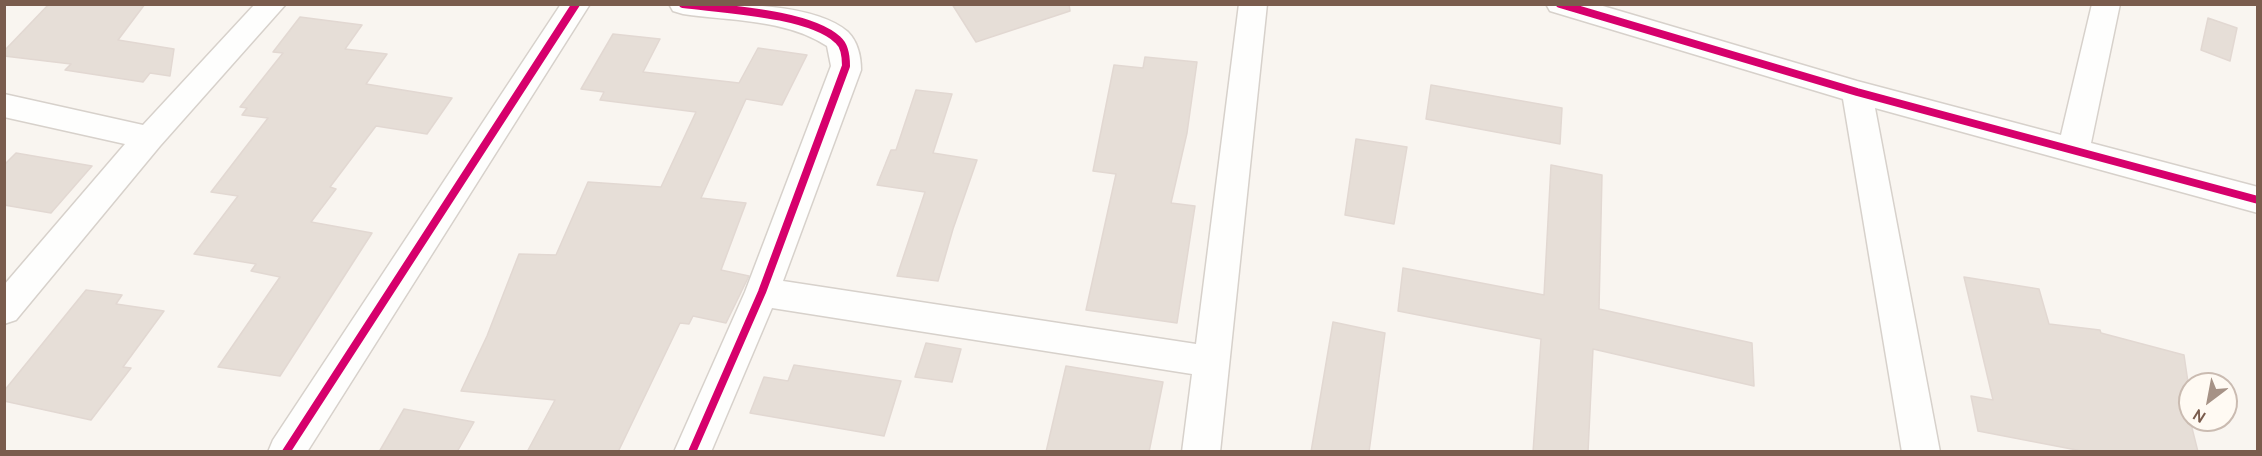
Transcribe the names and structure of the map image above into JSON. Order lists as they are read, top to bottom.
{
  "north": "bottom left"
}
